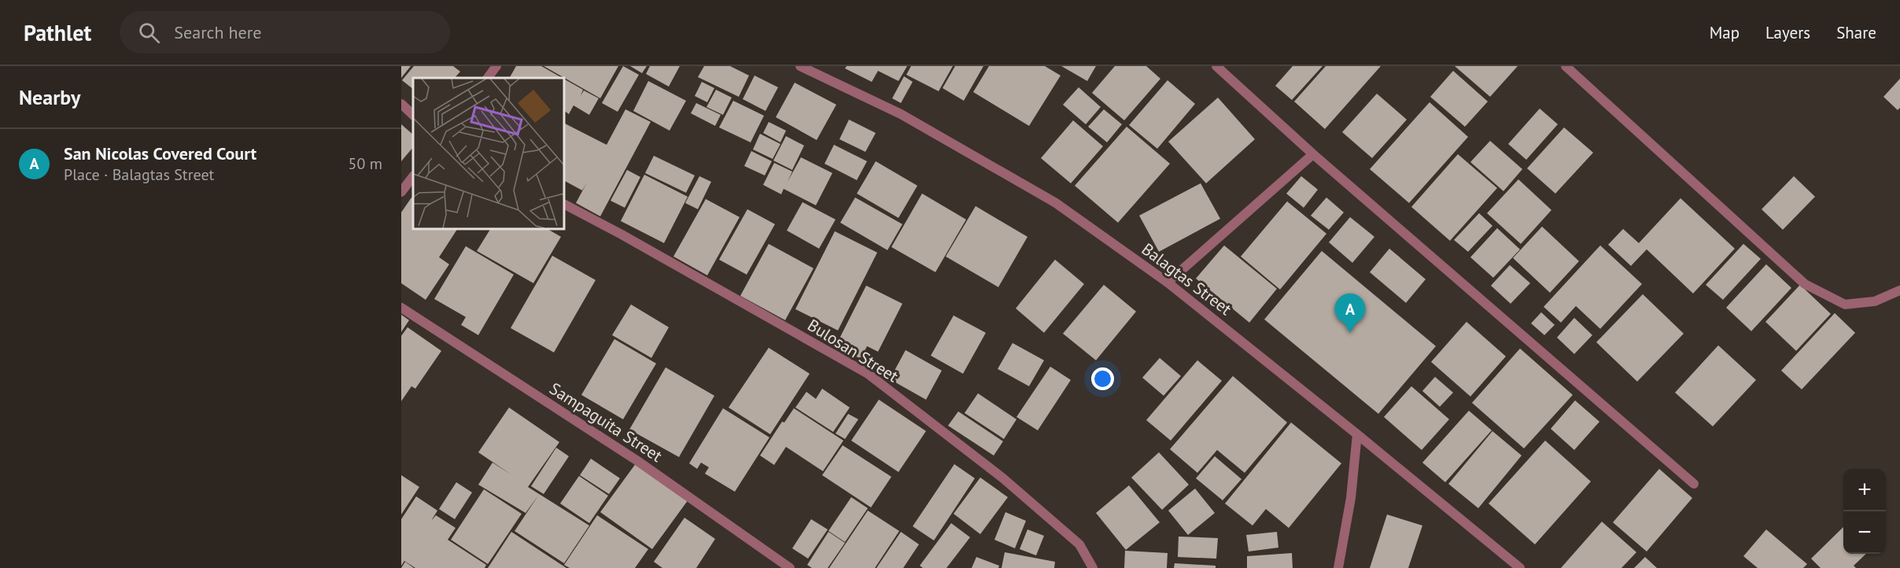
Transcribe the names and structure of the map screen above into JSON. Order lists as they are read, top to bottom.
{
  "streets": {
    "street": ["Balagtas Street", "Bulosan Street", "Sampaguita Street"]
  },
  "page": {
    "header": "Pathlet",
    "search": "Search here",
    "nav": ["Map", "Layers", "Share"],
    "heading": "Nearby",
    "list": [
      {
        "mark": "A",
        "name": "San Nicolas Covered Court",
        "note": "Place · Balagtas Street",
        "value": "50 m"
      }
    ],
    "pins": "A",
    "map_buttons": ["+", "−"]
  }
}
